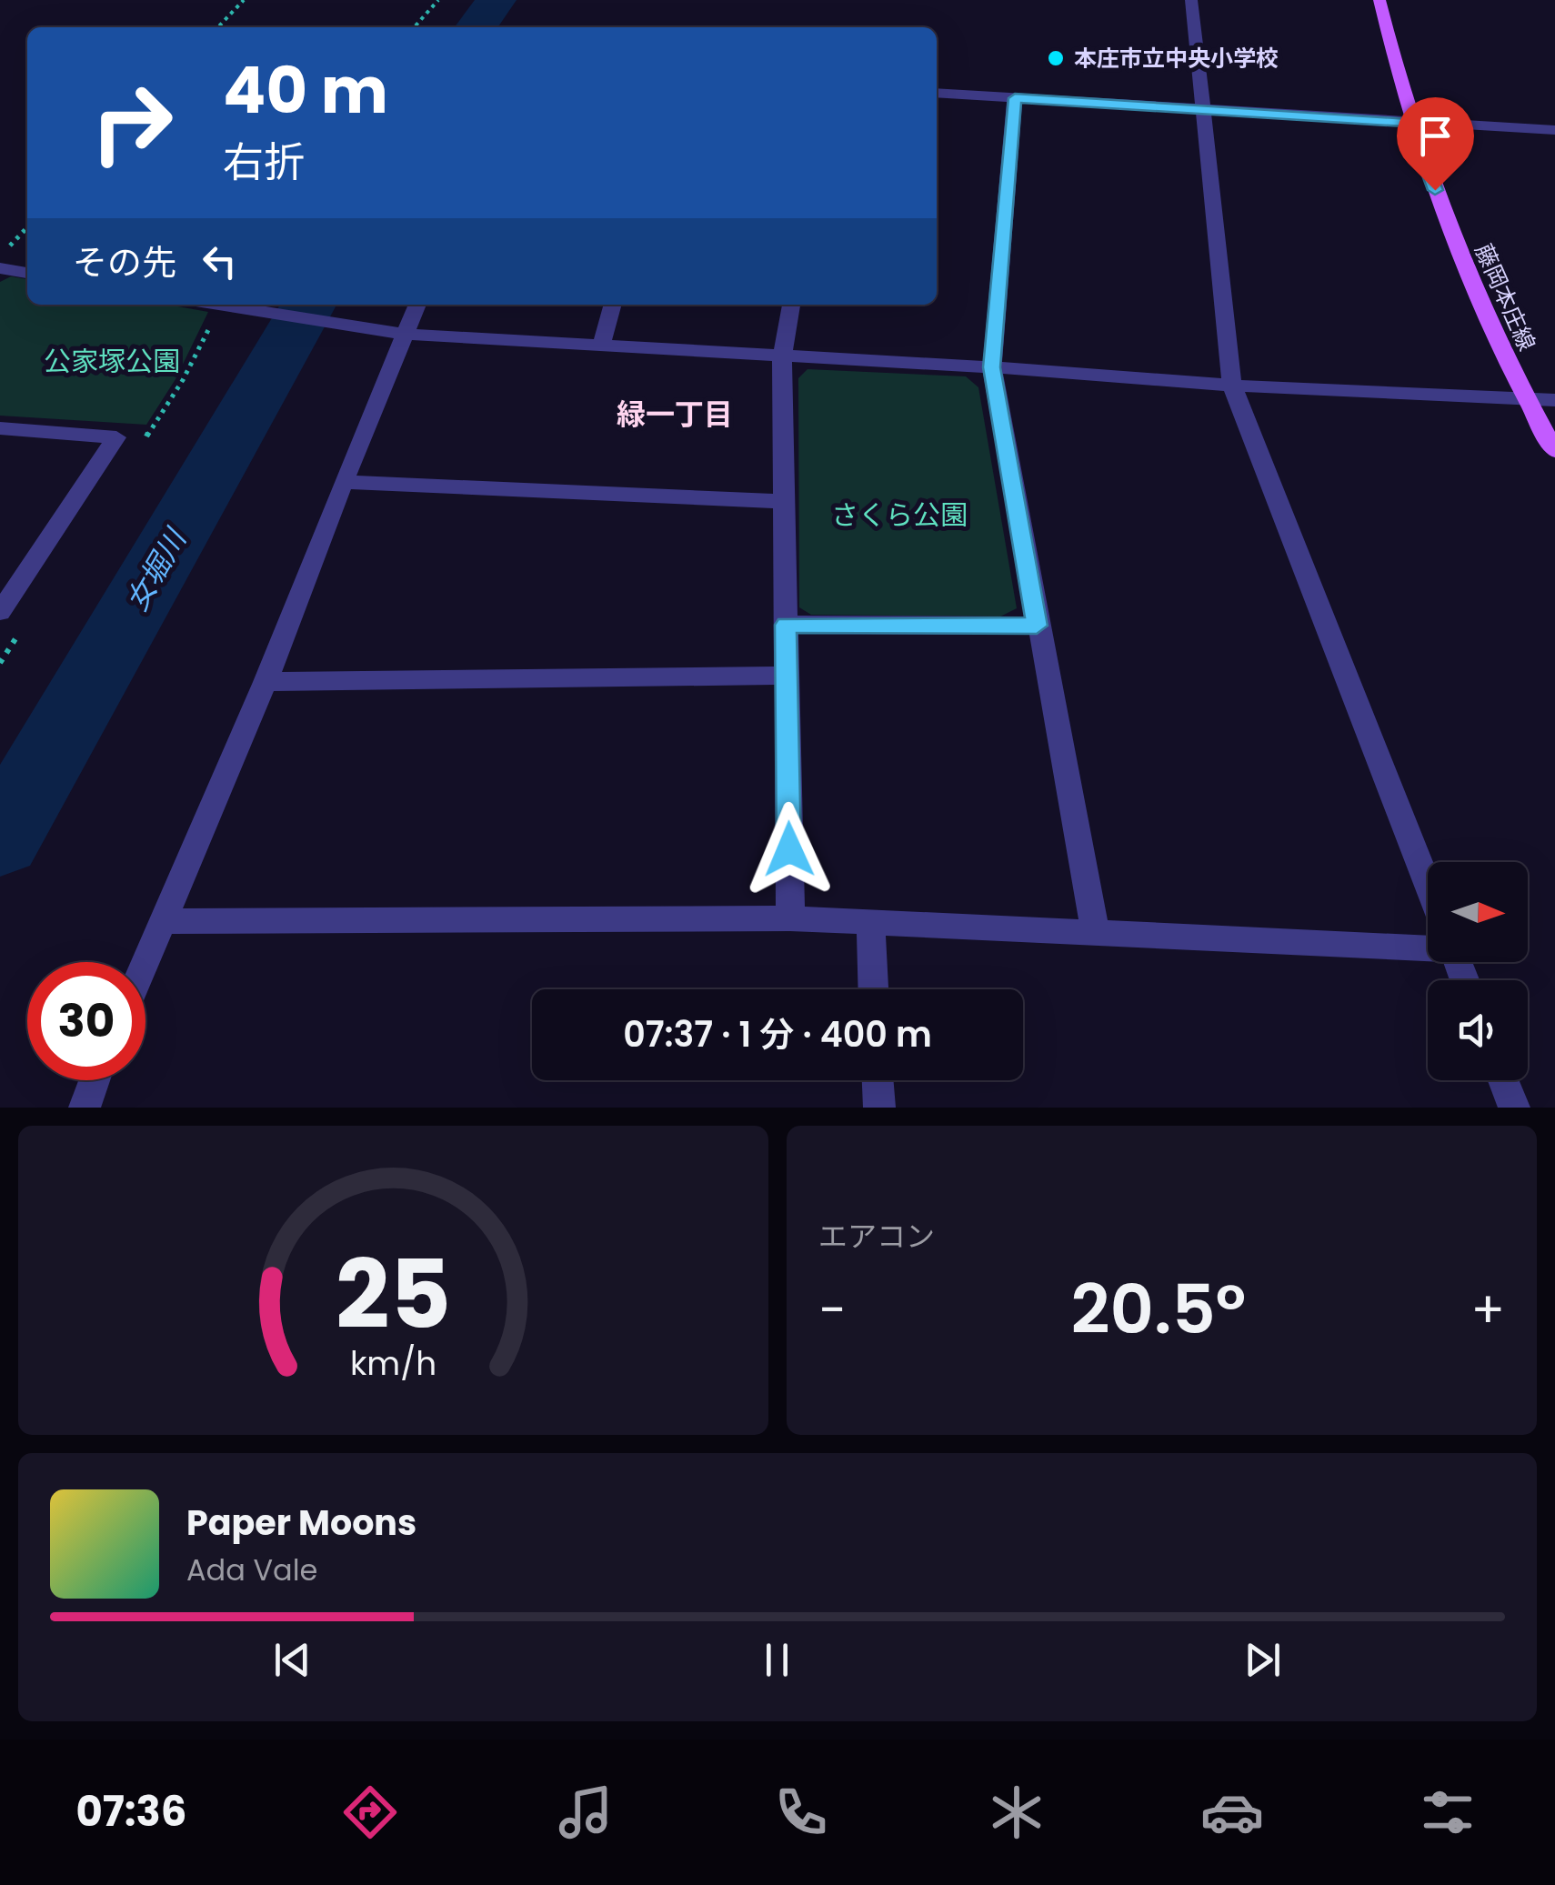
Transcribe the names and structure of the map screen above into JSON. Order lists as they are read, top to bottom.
{
  "streets": {
    "main road": ["藤岡本庄線"]
  },
  "districts": ["緑一丁目"],
  "water": ["女堀川"],
  "parks": ["公家塚公園", "さくら公園"],
  "places": ["本庄市立中央小学校"],
  "north": "right",
  "page": {
    "turn": ["40 m", "右折"],
    "then": "その先",
    "limit": "30",
    "trip": "07:37 · 1 分 · 400 m",
    "tile": "エアコン",
    "heat": ["−", "20.5°", "+"],
    "song": ["Paper Moons", "Ada Vale"],
    "tabs": "07:36",
    "gauge": ["25", "km/h"]
  }
}
